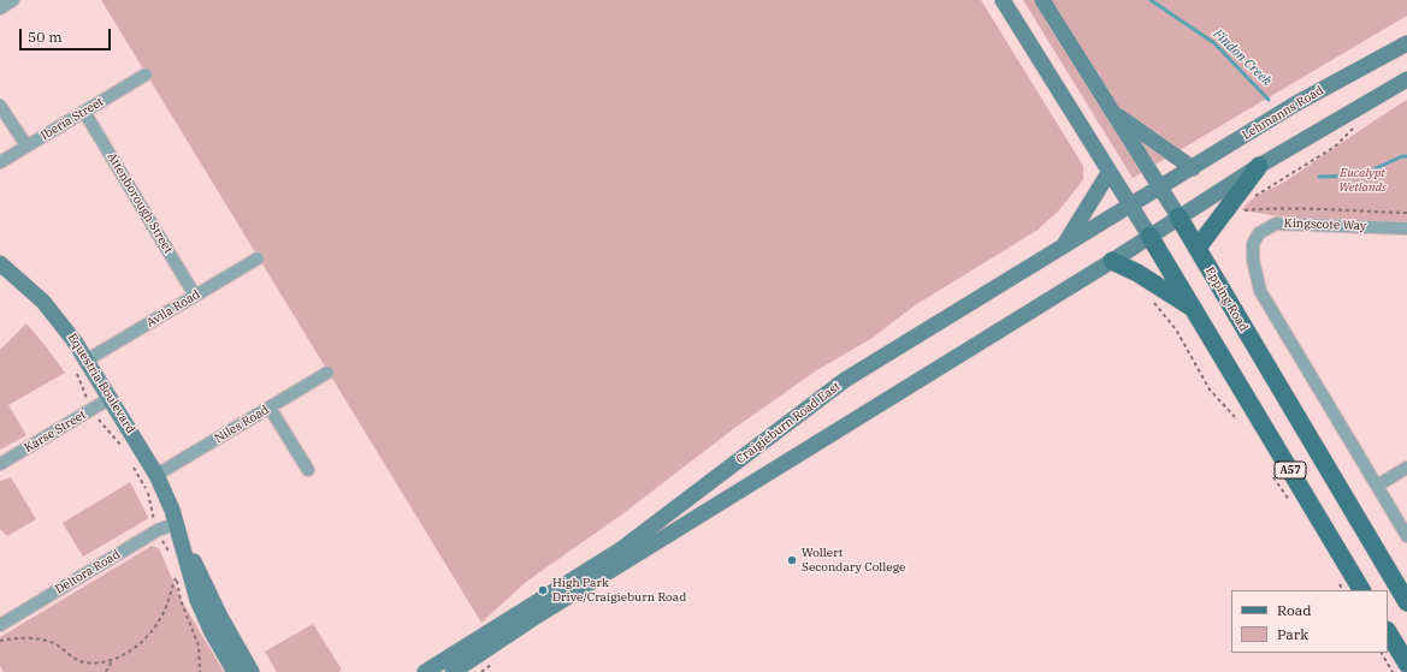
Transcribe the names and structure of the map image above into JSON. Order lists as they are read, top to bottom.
{
  "streets": {
    "main road": [
      "Lehmanns Road",
      "Epping Road",
      "Equestria Boulevard",
      "Craigieburn Road East",
      "A57"
    ],
    "street": [
      "Iberia Street",
      "Attenborough Street",
      "Kingscote Way",
      "Avila Road",
      "Niles Road",
      "Karse Street",
      "Deltora Road"
    ]
  },
  "crossings": [
    ["Lehmanns Road", "Epping Road"],
    ["Lehmanns Road", "Craigieburn Road East"],
    ["Iberia Street", "Attenborough Street"],
    ["Attenborough Street", "Avila Road"],
    ["Epping Road", "Craigieburn Road East"],
    ["Avila Road", "Equestria Boulevard"],
    ["Equestria Boulevard", "Niles Road"],
    ["Equestria Boulevard", "Karse Street"],
    ["Equestria Boulevard", "Deltora Road"]
  ],
  "water": ["Findon Creek"],
  "parks": ["Eucalypt Wetlands"],
  "places": ["Wollert Secondary College", "High Park Drive/Craigieburn Road"],
  "legend": ["Road", "Park"],
  "scale_bar": "50 m"
}
